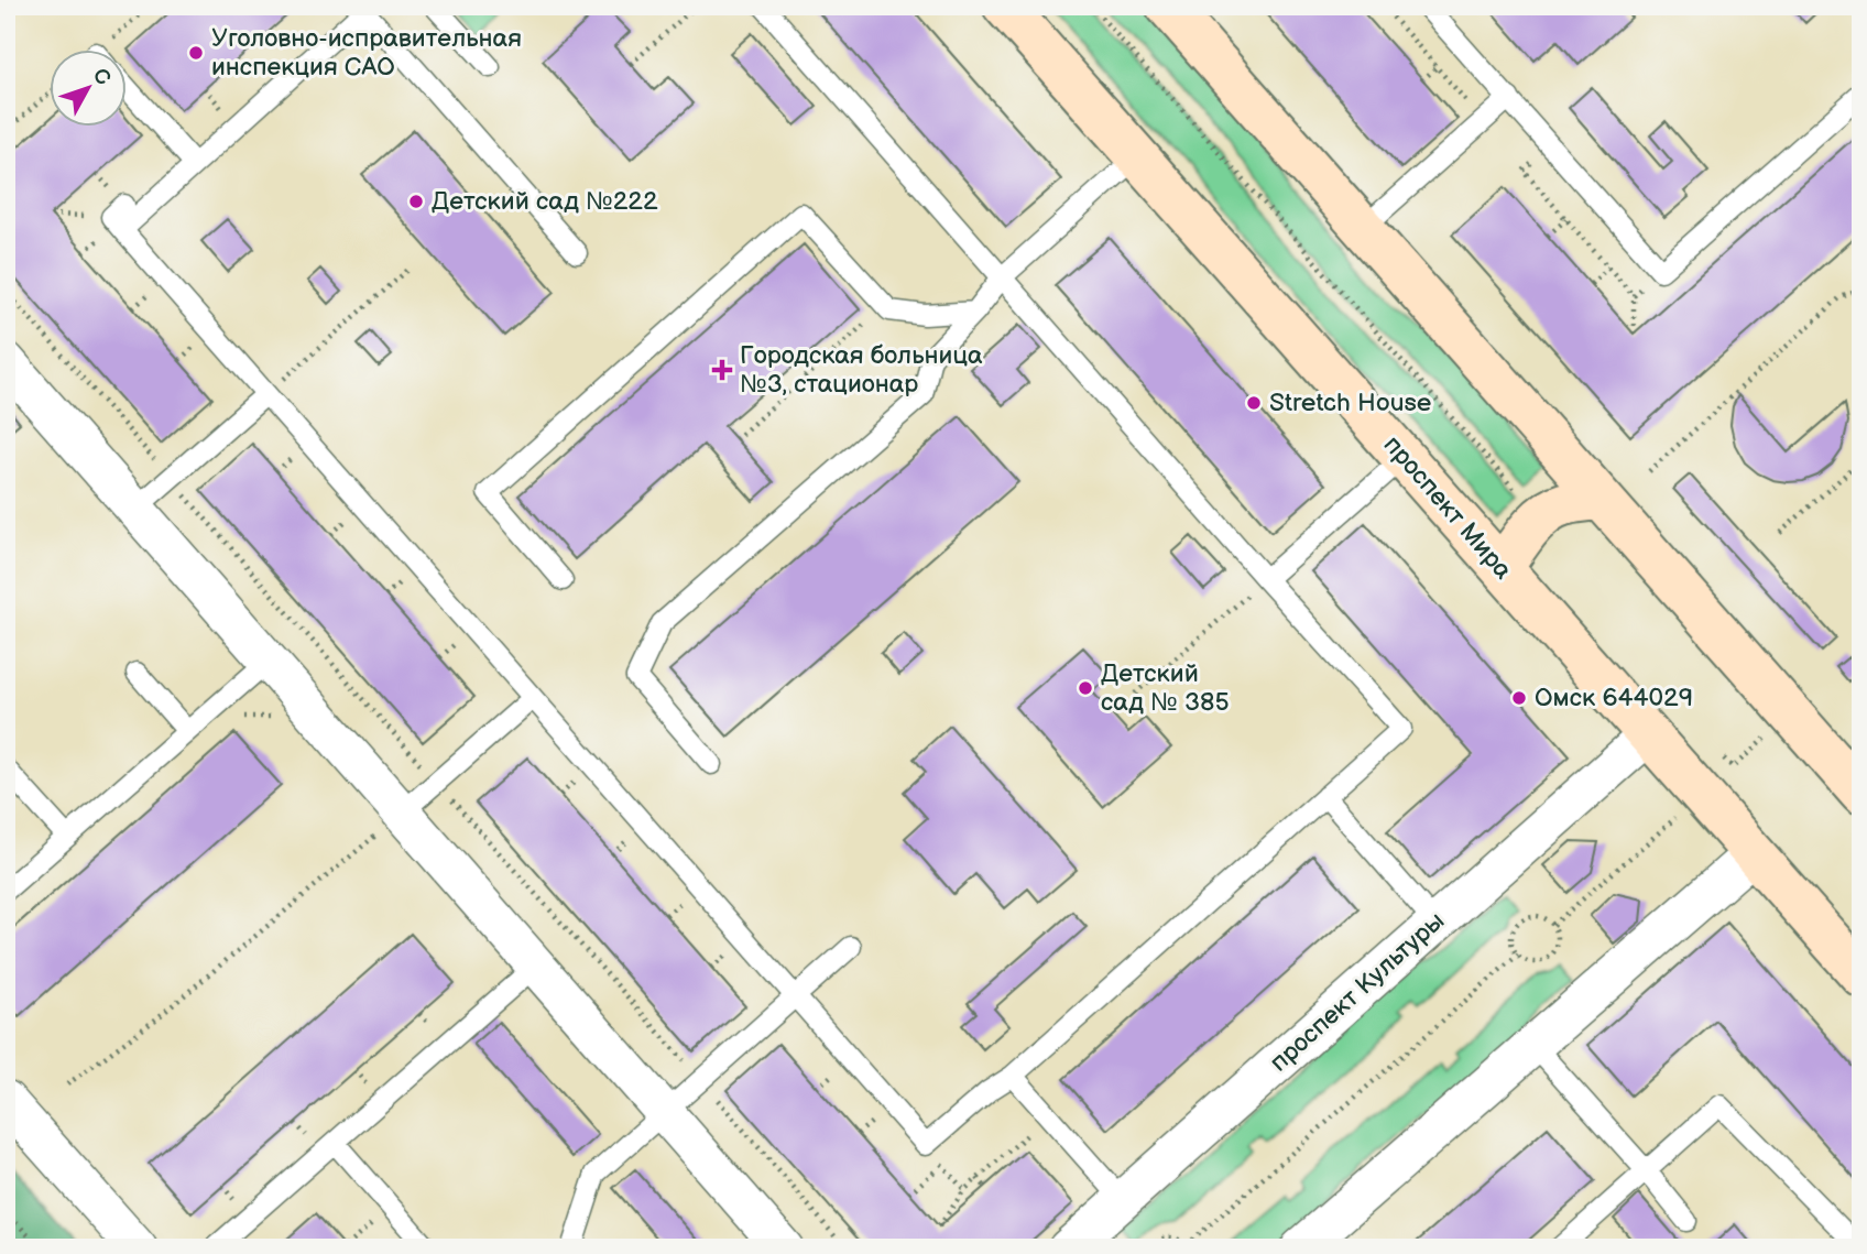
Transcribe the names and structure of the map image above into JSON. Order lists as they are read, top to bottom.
{
  "streets": {
    "main road": ["проспект Мира"],
    "street": ["проспект Культуры"]
  },
  "crossings": [
    ["проспект Мира", "проспект Культуры"]
  ],
  "places": {
    "other": [
      "Уголовно-исправительная инспекция САО",
      "Детский сад №222",
      "Stretch House",
      "Детский сад № 385",
      "Омск 644029"
    ],
    "health": ["Городская больница №3, стационар"]
  },
  "north": "top right"
}
